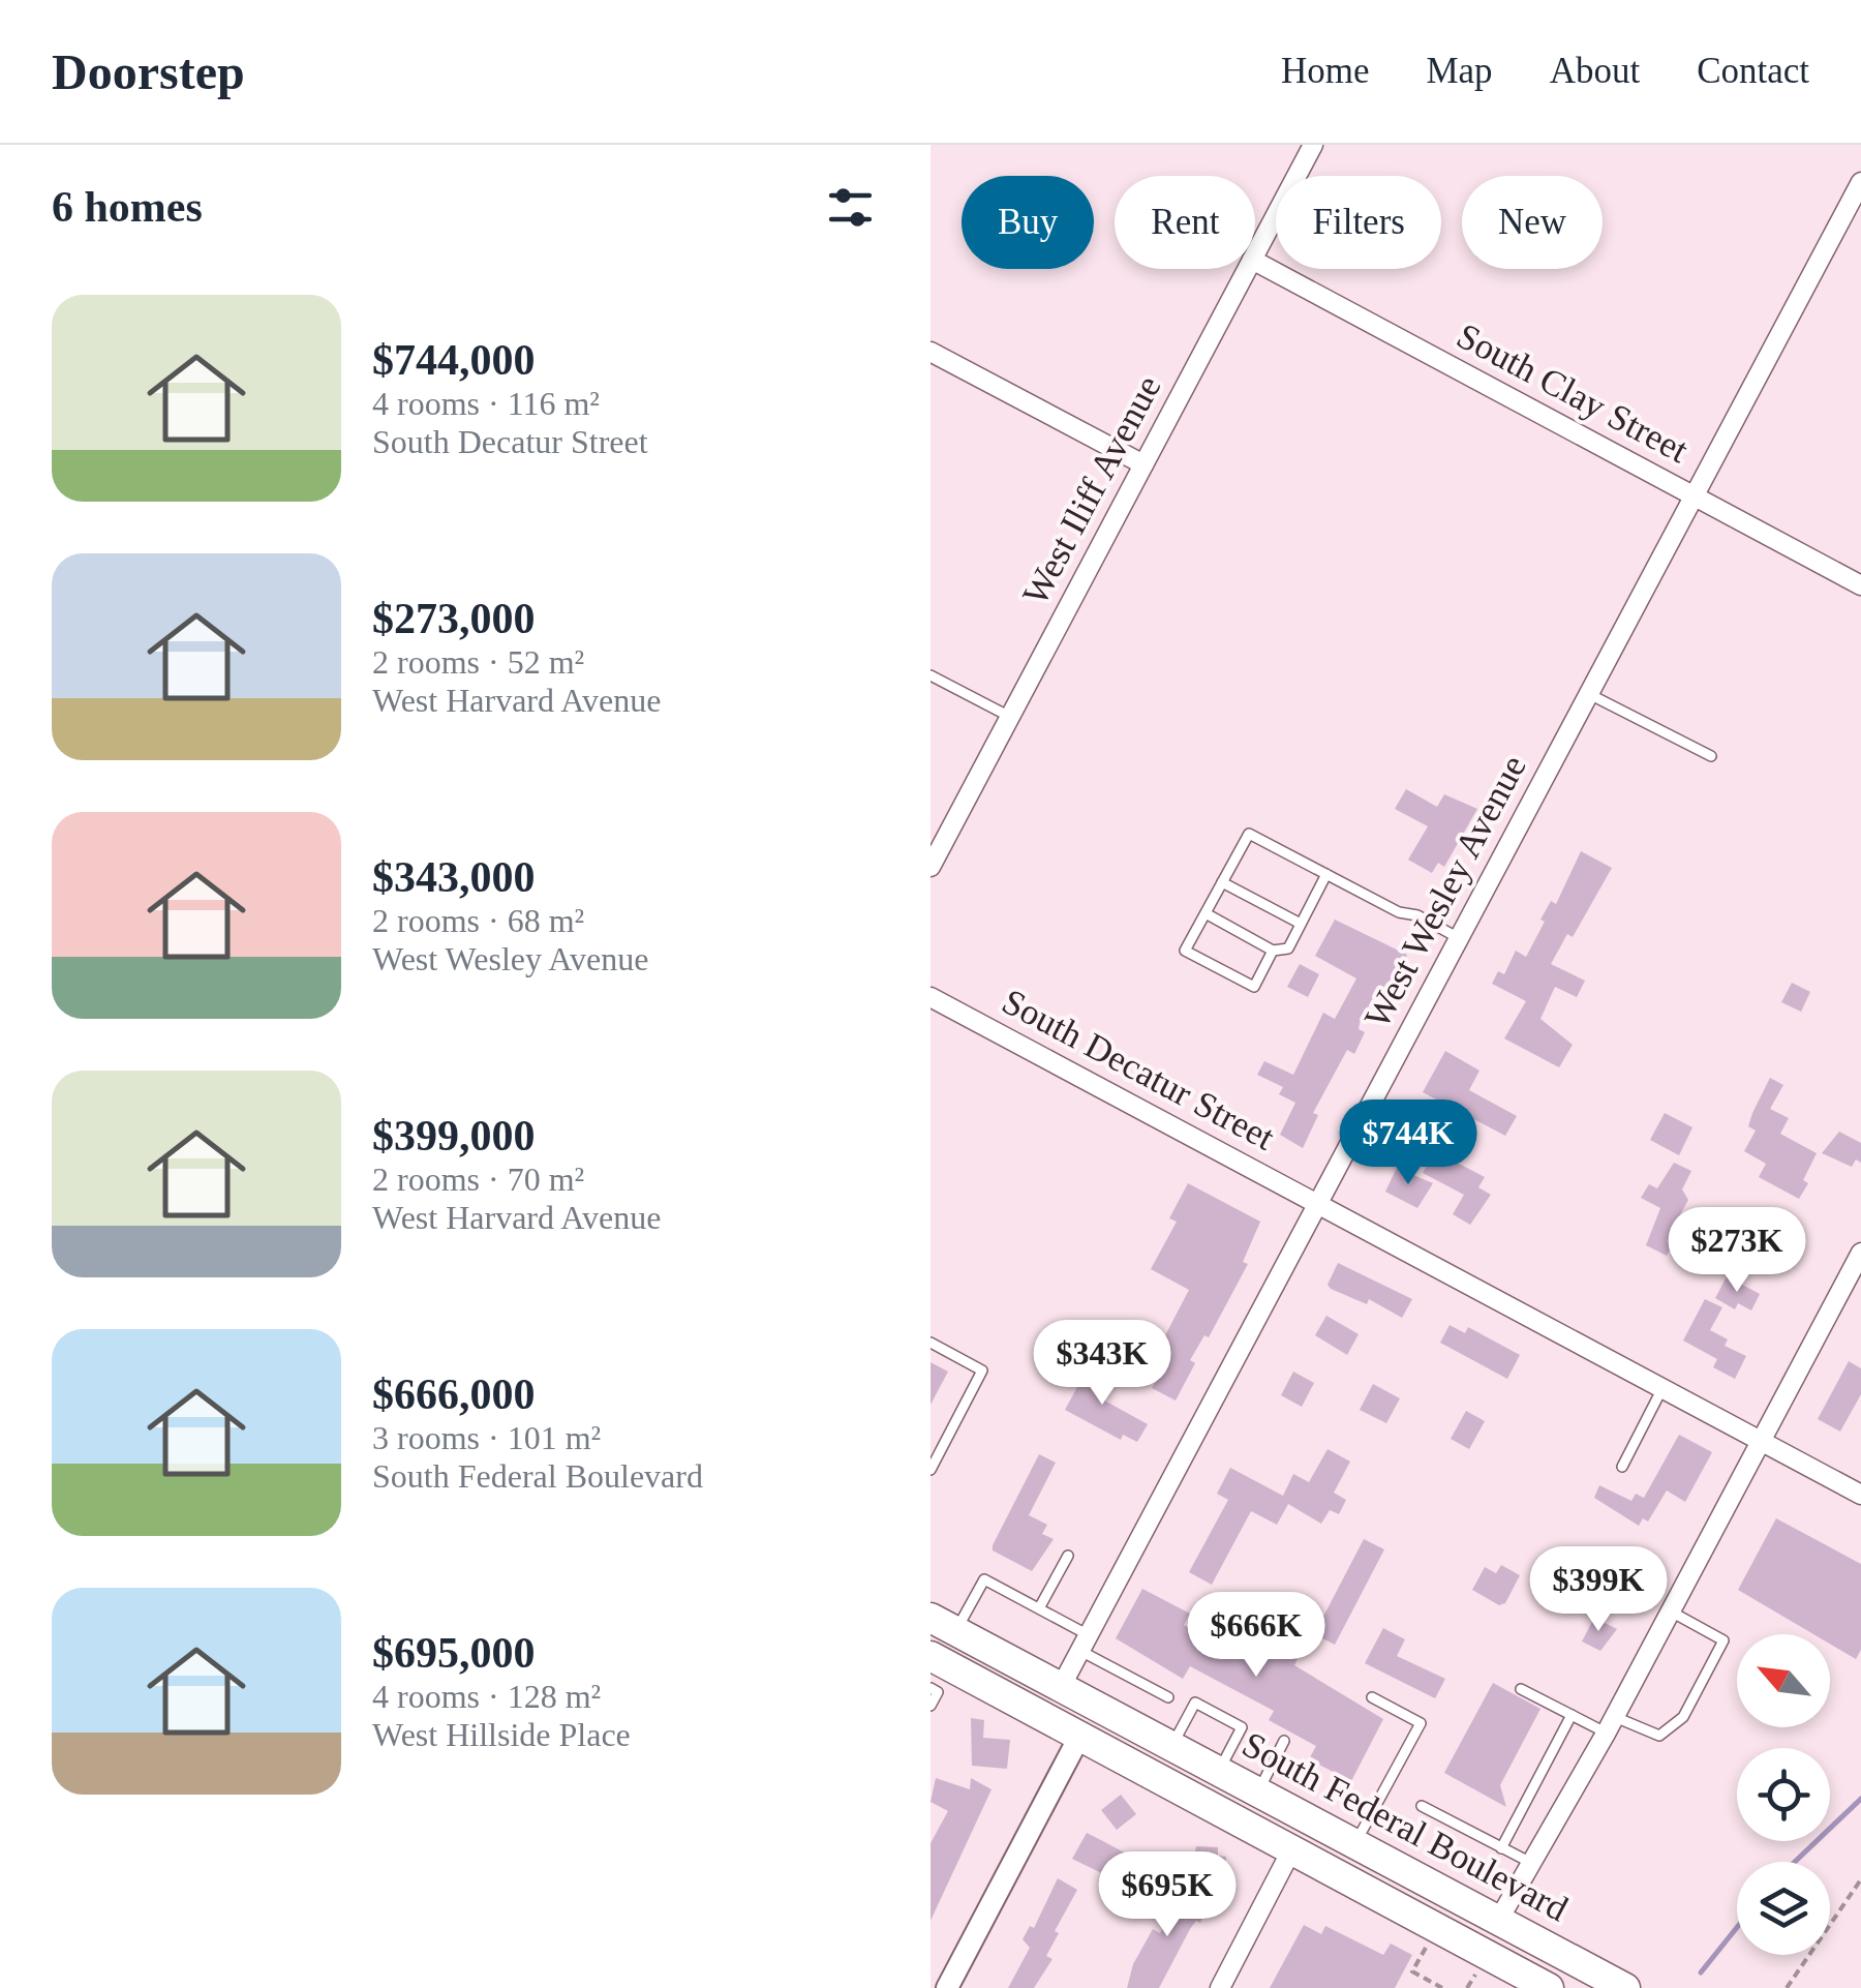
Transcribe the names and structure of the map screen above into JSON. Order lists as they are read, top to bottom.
{
  "streets": {
    "main road": ["South Federal Boulevard"],
    "street": [
      "South Clay Street",
      "West Iliff Avenue",
      "West Wesley Avenue",
      "South Decatur Street"
    ]
  },
  "crossings": [
    ["South Clay Street", "West Wesley Avenue"],
    ["West Wesley Avenue", "South Decatur Street"],
    ["West Wesley Avenue", "South Federal Boulevard"]
  ],
  "north": "top left",
  "page": {
    "header": "Doorstep",
    "nav": [
      "Home",
      "Map",
      "About",
      "Contact"
    ],
    "heading": "6 homes",
    "chip": [
      "Buy",
      "Rent",
      "Filters",
      "New"
    ],
    "list": [
      {
        "name": "$744,000",
        "note": "4 rooms · 116 m² · South Decatur Street"
      },
      {
        "name": "$273,000",
        "note": "2 rooms · 52 m² · West Harvard Avenue"
      },
      {
        "name": "$343,000",
        "note": "2 rooms · 68 m² · West Wesley Avenue"
      },
      {
        "name": "$399,000",
        "note": "2 rooms · 70 m² · West Harvard Avenue"
      },
      {
        "name": "$666,000",
        "note": "3 rooms · 101 m² · South Federal Boulevard"
      },
      {
        "name": "$695,000",
        "note": "4 rooms · 128 m² · West Hillside Place"
      }
    ],
    "price": [
      "$744K",
      "$273K",
      "$343K",
      "$399K",
      "$666K",
      "$695K"
    ]
  }
}
